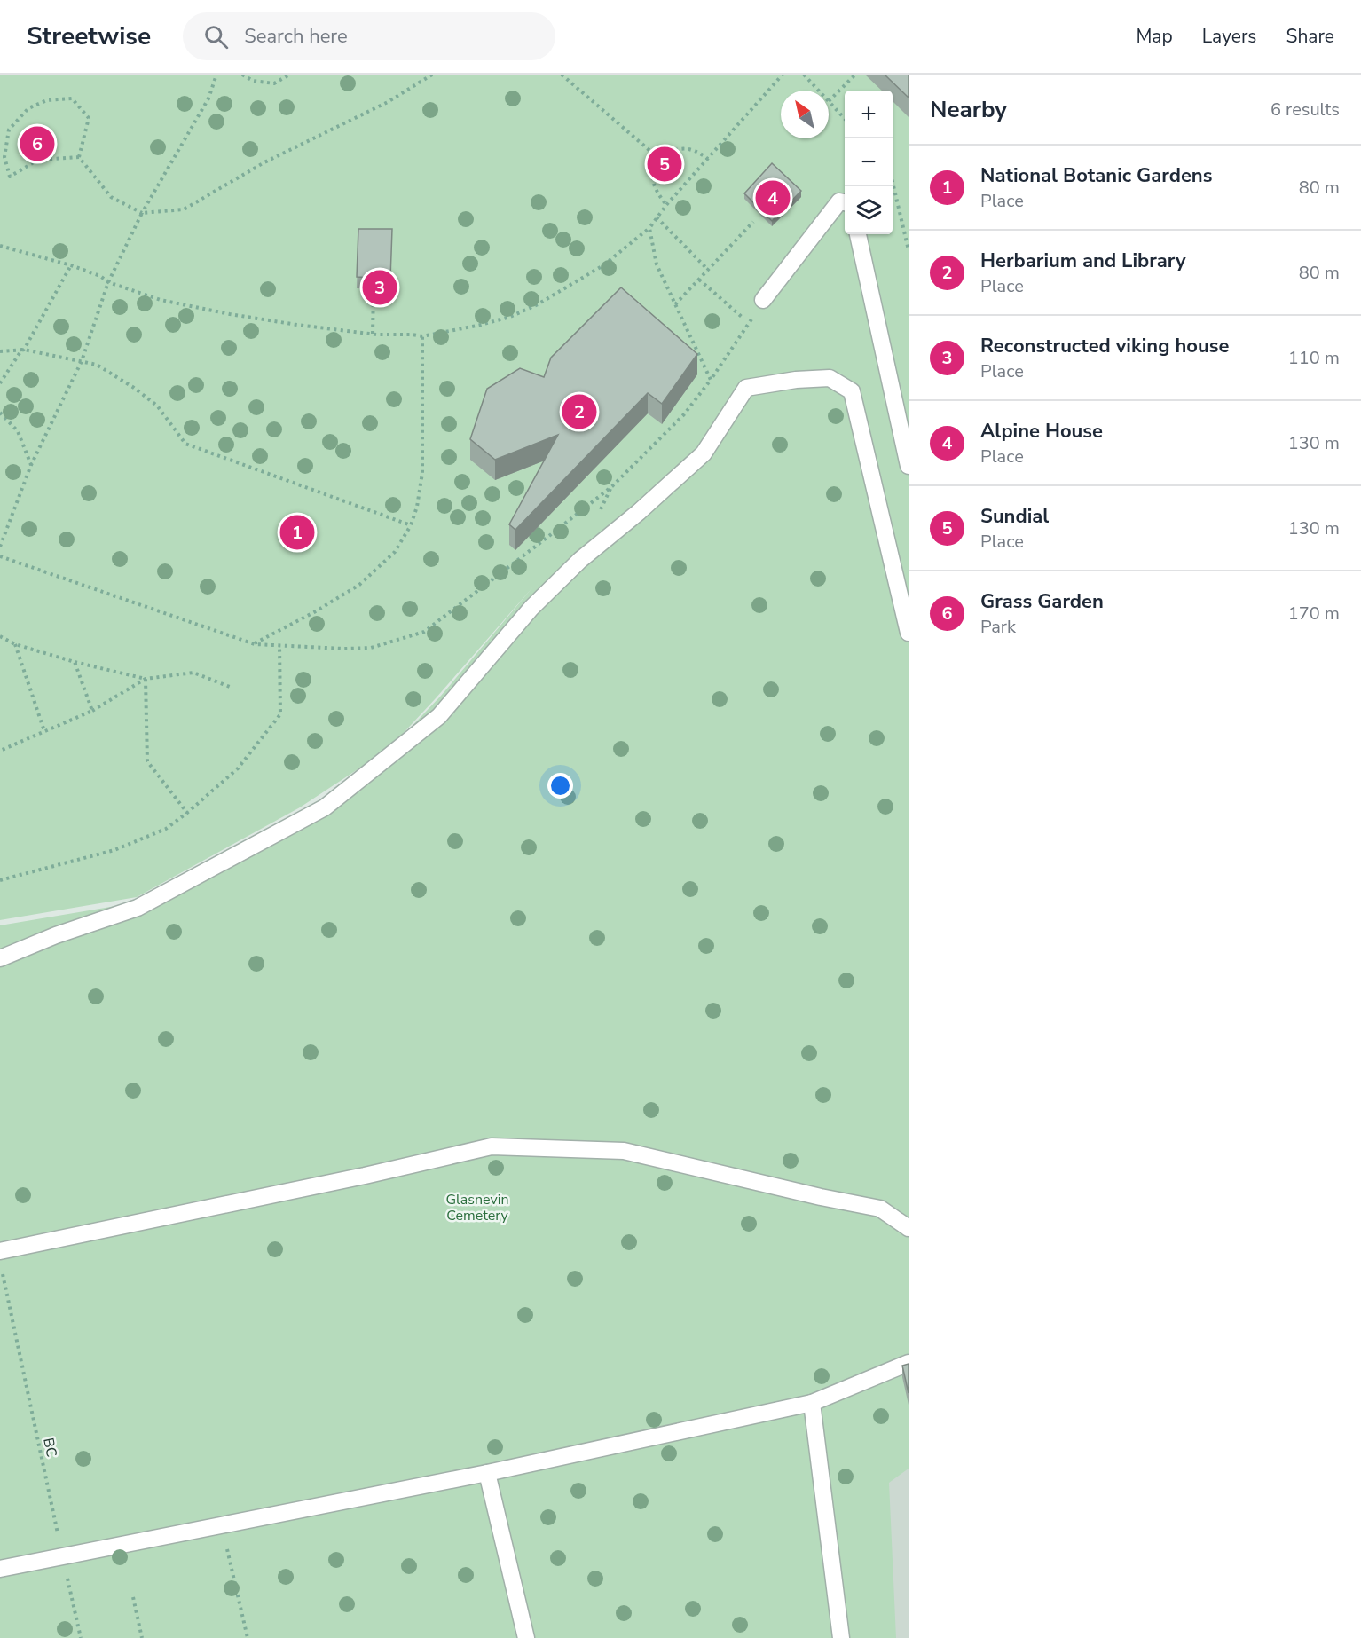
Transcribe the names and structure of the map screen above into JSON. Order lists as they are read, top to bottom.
{
  "streets": {
    "path": ["BC"]
  },
  "parks": ["Glasnevin Cemetery"],
  "north": "top left",
  "page": {
    "header": "Streetwise",
    "search": "Search here",
    "nav": ["Map", "Layers", "Share"],
    "heading": ["Nearby", "6 results"],
    "map_buttons": ["+", "−"],
    "pins": [
      "6",
      "5",
      "4",
      "3",
      "2",
      "1"
    ],
    "list": [
      {
        "mark": "1",
        "name": "National Botanic Gardens",
        "note": "Place",
        "value": "80 m"
      },
      {
        "mark": "2",
        "name": "Herbarium and Library",
        "note": "Place",
        "value": "80 m"
      },
      {
        "mark": "3",
        "name": "Reconstructed viking house",
        "note": "Place",
        "value": "110 m"
      },
      {
        "mark": "4",
        "name": "Alpine House",
        "note": "Place",
        "value": "130 m"
      },
      {
        "mark": "5",
        "name": "Sundial",
        "note": "Place",
        "value": "130 m"
      },
      {
        "mark": "6",
        "name": "Grass Garden",
        "note": "Park",
        "value": "170 m"
      }
    ]
  }
}
